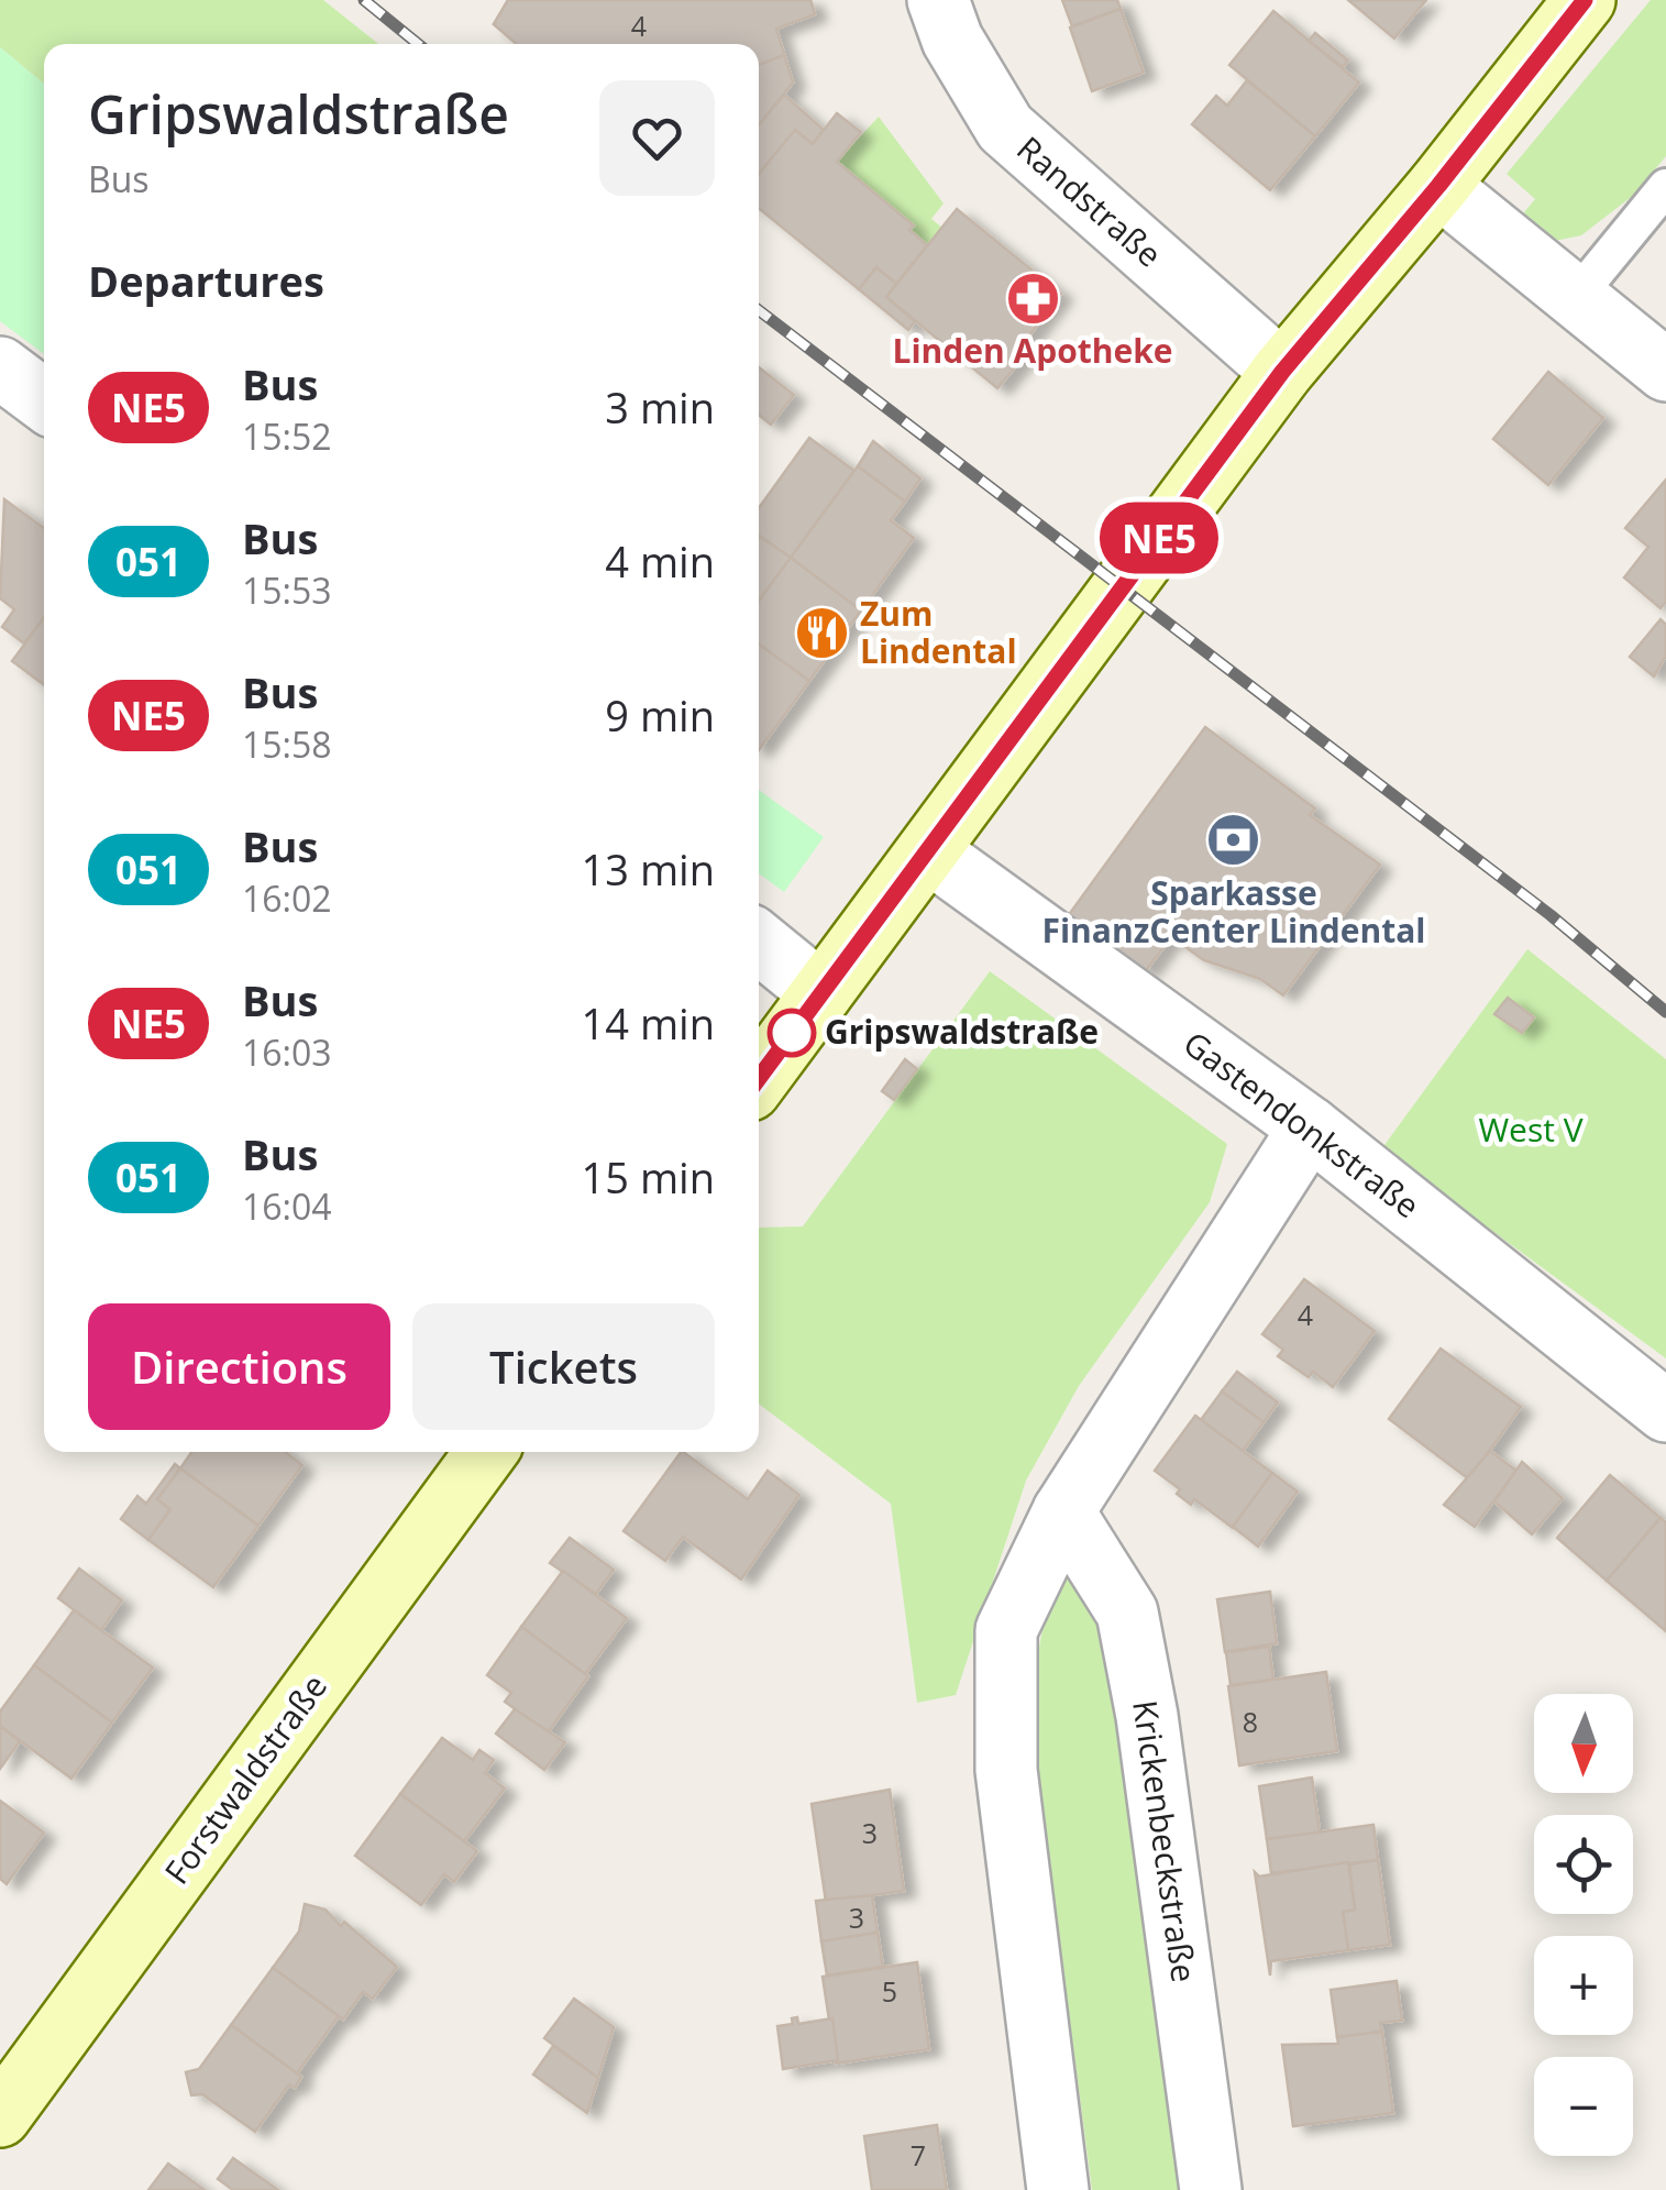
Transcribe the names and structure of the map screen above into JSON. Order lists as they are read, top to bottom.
{
  "streets": {
    "street": [
      "Randstraße",
      "Gastendonkstraße",
      "Forstwaldstraße",
      "Krickenbeckstraße"
    ]
  },
  "parks": ["West V"],
  "places": {
    "pharmacy": ["Linden Apotheke"],
    "restaurant": ["Zum Lindental"],
    "bank": ["Sparkasse FinanzCenter Lindental"],
    "other": ["Gripswaldstraße"]
  },
  "lines": ["bus line NE5"],
  "house_numbers": [
    "4",
    "4",
    "8",
    "3",
    "3",
    "5",
    "7"
  ],
  "north": "bottom",
  "page": {
    "on_map": "NE5",
    "heading": [
      ["Gripswaldstraße", "Bus"],
      "Departures"
    ],
    "list": [
      {
        "mark": "NE5",
        "name": "Bus",
        "note": "15:52",
        "value": "3 min"
      },
      {
        "mark": "051",
        "name": "Bus",
        "note": "15:53",
        "value": "4 min"
      },
      {
        "mark": "NE5",
        "name": "Bus",
        "note": "15:58",
        "value": "9 min"
      },
      {
        "mark": "051",
        "name": "Bus",
        "note": "16:02",
        "value": "13 min"
      },
      {
        "mark": "NE5",
        "name": "Bus",
        "note": "16:03",
        "value": "14 min"
      },
      {
        "mark": "051",
        "name": "Bus",
        "note": "16:04",
        "value": "15 min"
      }
    ],
    "buttons": ["Directions", "Tickets"],
    "map_buttons": ["+", "−"]
  }
}
